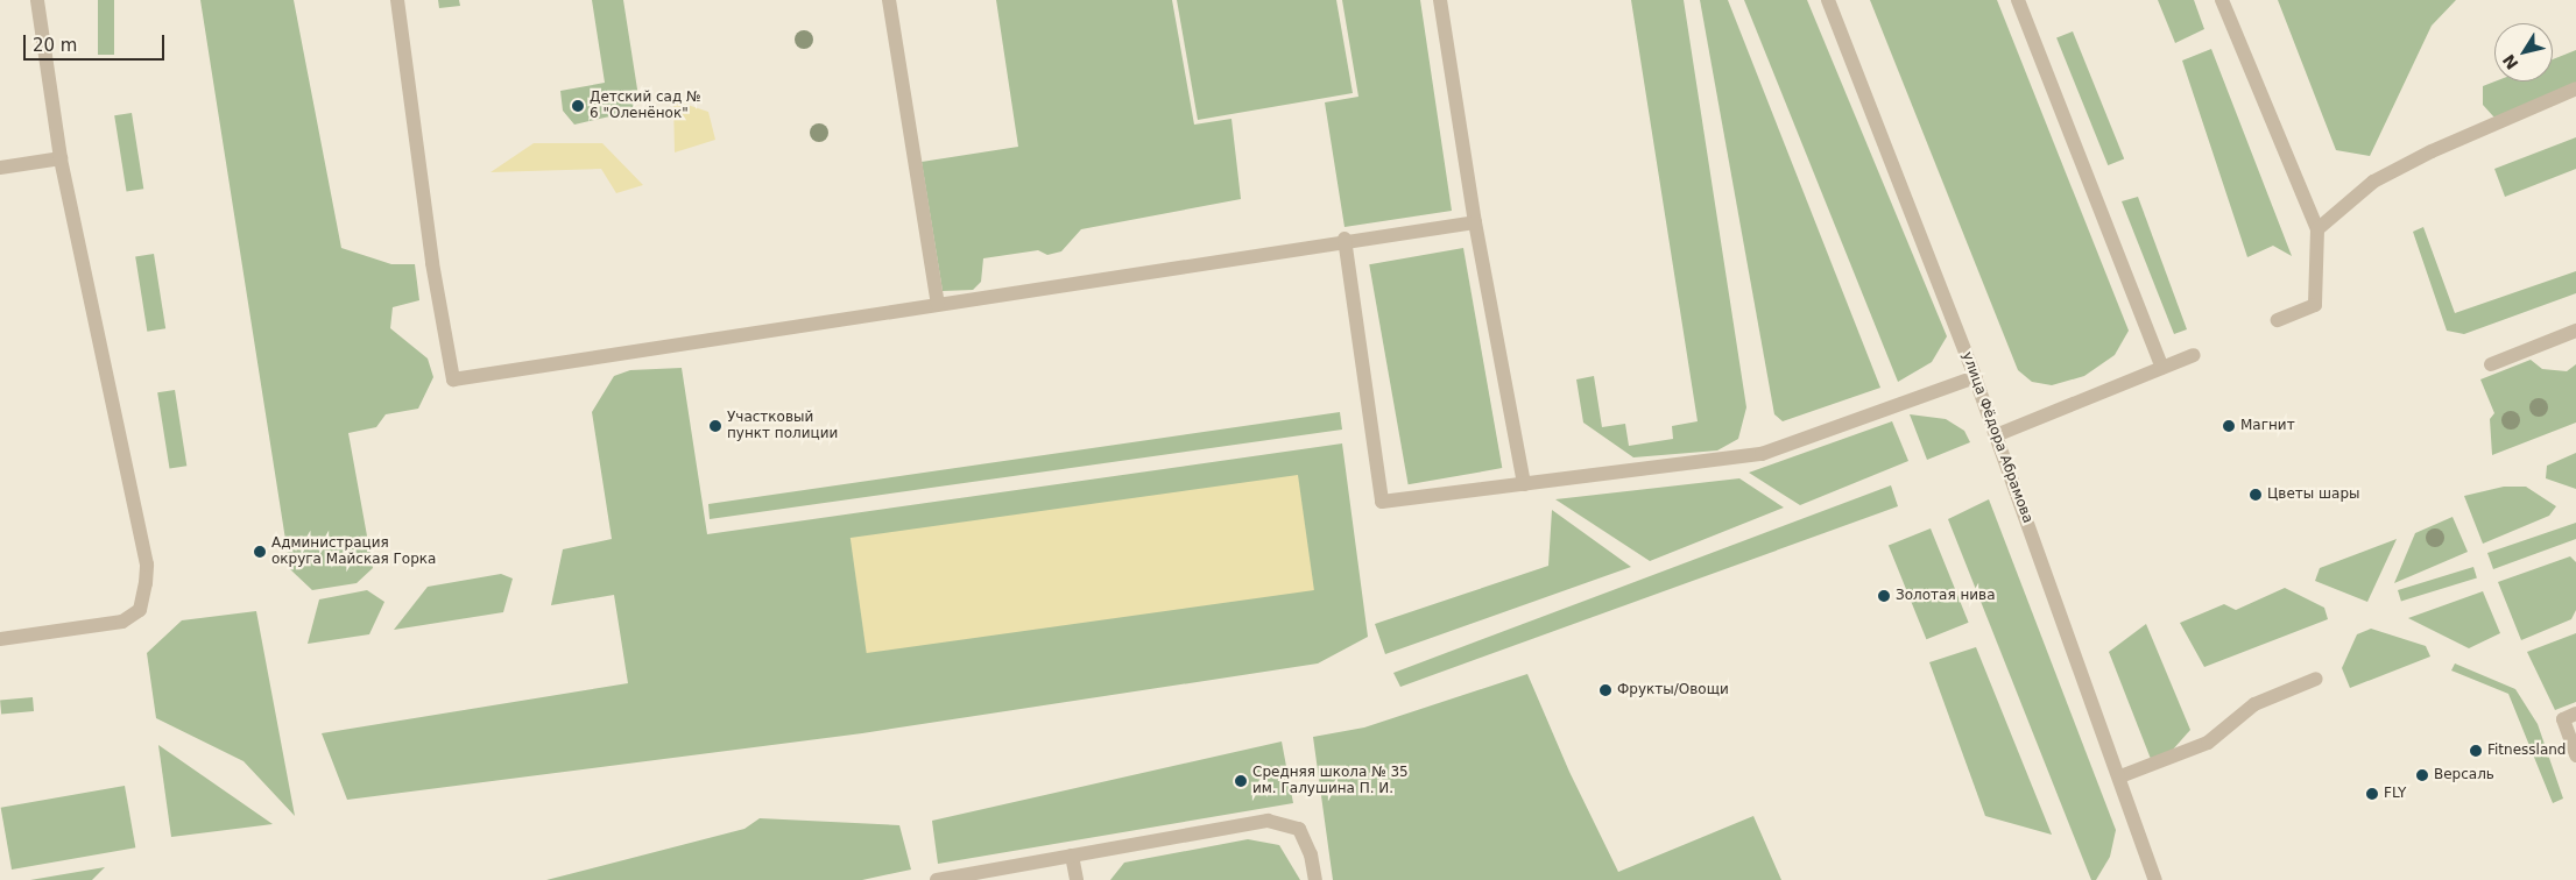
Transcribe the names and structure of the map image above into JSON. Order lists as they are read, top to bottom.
{
  "streets": {
    "street": ["улица Фёдора Абрамова"]
  },
  "places": [
    "Детский сад № 6 \"Оленёнок\"",
    "Участковый пункт полиции",
    "Магнит",
    "Цветы шары",
    "Администрация округа Майская Горка",
    "Золотая нива",
    "Фрукты/Овощи",
    "Fitnessland",
    "Версаль",
    "Средняя школа № 35 им. Галушина П. И.",
    "FLY"
  ],
  "scale_bar": "20 m",
  "north": "bottom left"
}
